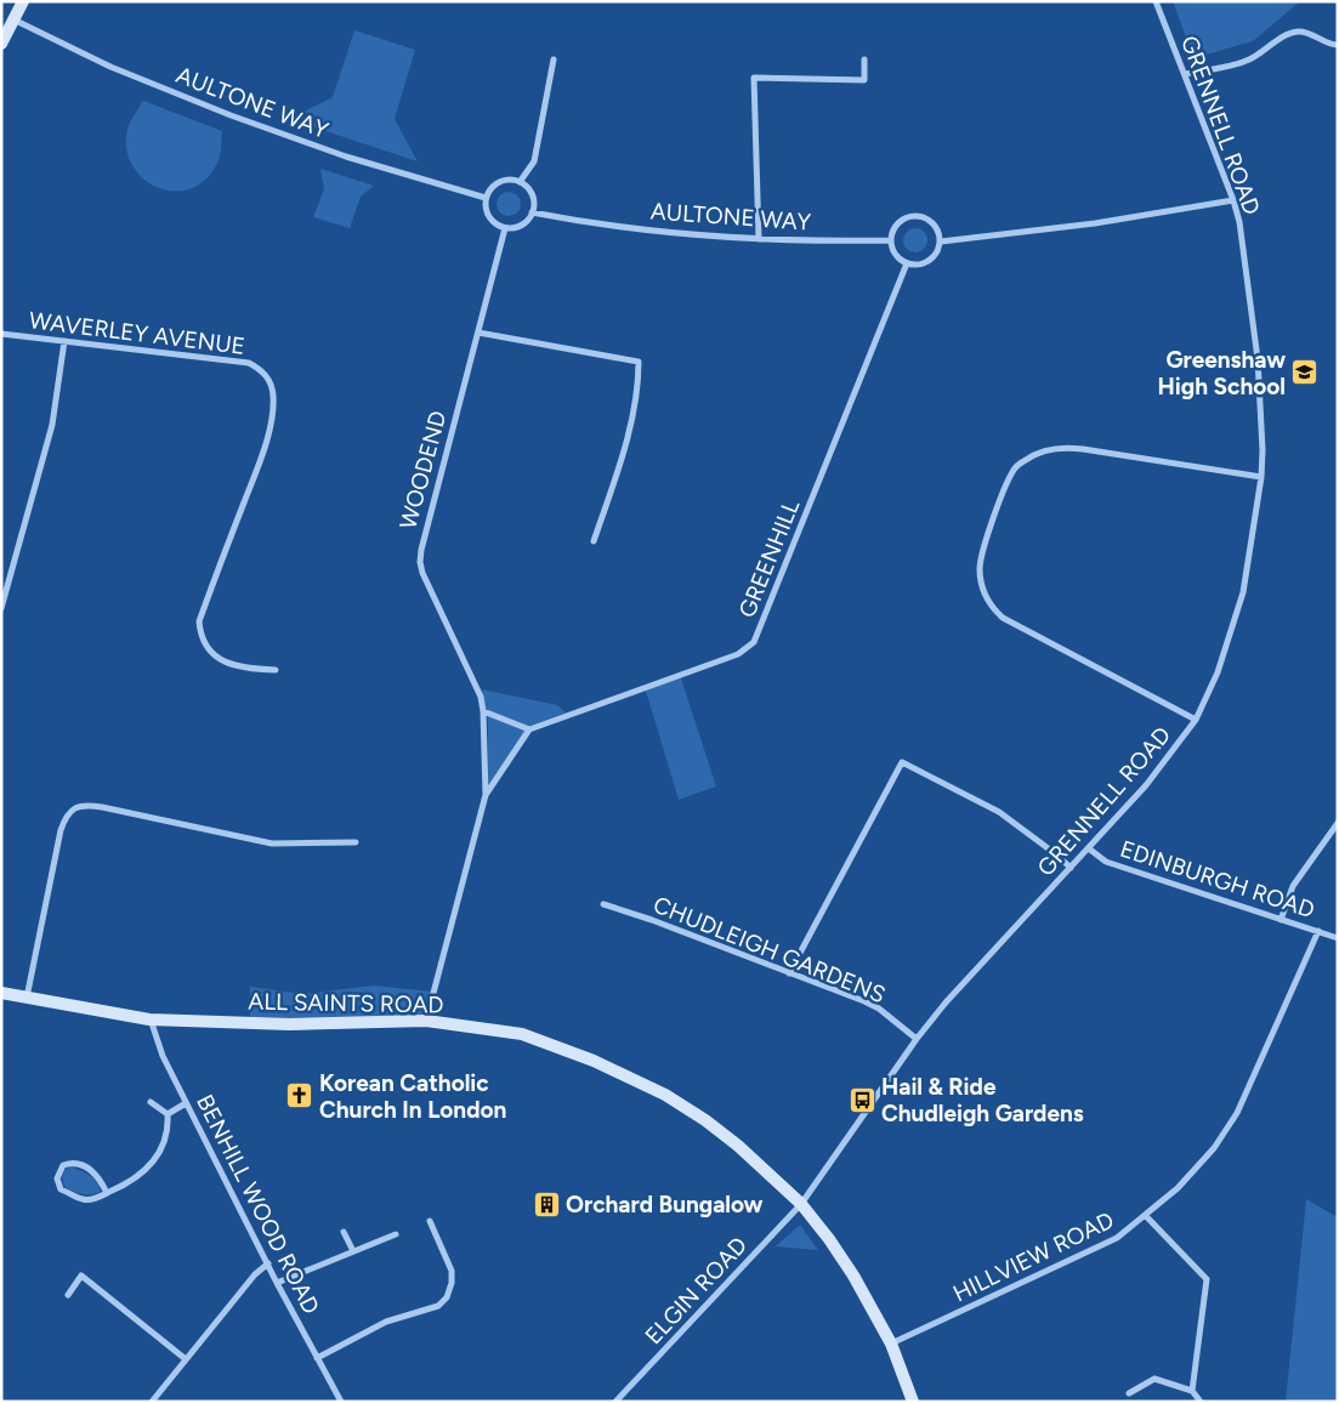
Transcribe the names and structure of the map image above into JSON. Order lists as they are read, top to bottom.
{
  "streets": {
    "street": [
      "AULTONE WAY",
      "GRENNELL ROAD",
      "WAVERLEY AVENUE",
      "WOODEND",
      "GREENHILL",
      "EDINBURGH ROAD",
      "CHUDLEIGH GARDENS",
      "ALL SAINTS ROAD",
      "BENHILL WOOD ROAD",
      "HILLVIEW ROAD",
      "ELGIN ROAD"
    ]
  },
  "crossings": [
    ["AULTONE WAY", "WOODEND"],
    ["AULTONE WAY", "GREENHILL"],
    ["GRENNELL ROAD", "EDINBURGH ROAD"],
    ["GRENNELL ROAD", "CHUDLEIGH GARDENS"],
    ["GRENNELL ROAD", "ALL SAINTS ROAD"],
    ["GRENNELL ROAD", "ELGIN ROAD"],
    ["WOODEND", "GREENHILL"],
    ["WOODEND", "ALL SAINTS ROAD"],
    ["EDINBURGH ROAD", "HILLVIEW ROAD"],
    ["ALL SAINTS ROAD", "BENHILL WOOD ROAD"],
    ["ALL SAINTS ROAD", "HILLVIEW ROAD"],
    ["ALL SAINTS ROAD", "ELGIN ROAD"]
  ],
  "places": {
    "school or university": ["Greenshaw High School"],
    "church": ["Korean Catholic Church In London"],
    "bus stop": ["Hail & Ride Chudleigh Gardens"],
    "building": ["Orchard Bungalow"]
  }
}
